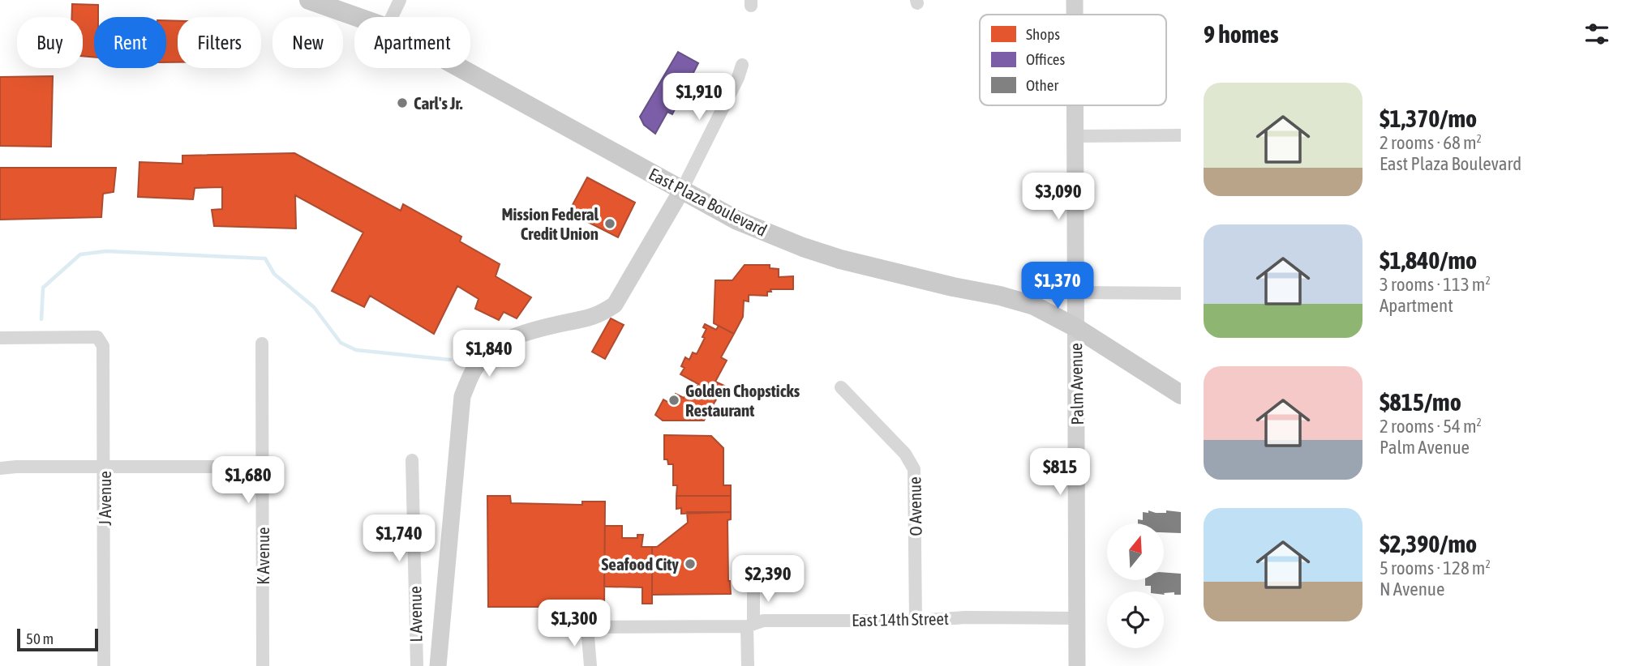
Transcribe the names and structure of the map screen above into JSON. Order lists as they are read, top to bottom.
{
  "streets": {
    "main road": ["East Plaza Boulevard"],
    "street": [
      "Palm Avenue",
      "J Avenue",
      "O Avenue",
      "K Avenue",
      "L Avenue",
      "East 14th Street"
    ]
  },
  "crossings": [
    ["East Plaza Boulevard", "Palm Avenue"],
    ["Palm Avenue", "East 14th Street"],
    ["O Avenue", "East 14th Street"]
  ],
  "places": [
    "Carl's Jr.",
    "Mission Federal Credit Union",
    "Golden Chopsticks Restaurant",
    "Seafood City"
  ],
  "legend": ["Shops", "Offices", "Other"],
  "scale_bar": "50 m",
  "north": "top",
  "page": {
    "heading": "9 homes",
    "chip": [
      "Buy",
      "Rent",
      "Filters",
      "New",
      "Apartment"
    ],
    "list": [
      {
        "name": "$1,370/mo",
        "note": "2 rooms · 68 m² · East Plaza Boulevard"
      },
      {
        "name": "$1,840/mo",
        "note": "3 rooms · 113 m² · Apartment"
      },
      {
        "name": "$815/mo",
        "note": "2 rooms · 54 m² · Palm Avenue"
      },
      {
        "name": "$2,390/mo",
        "note": "5 rooms · 128 m² · N Avenue"
      }
    ],
    "price": [
      "$1,910",
      "$3,090",
      "$1,370",
      "$1,840",
      "$815",
      "$1,680",
      "$1,740",
      "$2,390",
      "$1,300"
    ],
    "scale": "50 m"
  }
}
